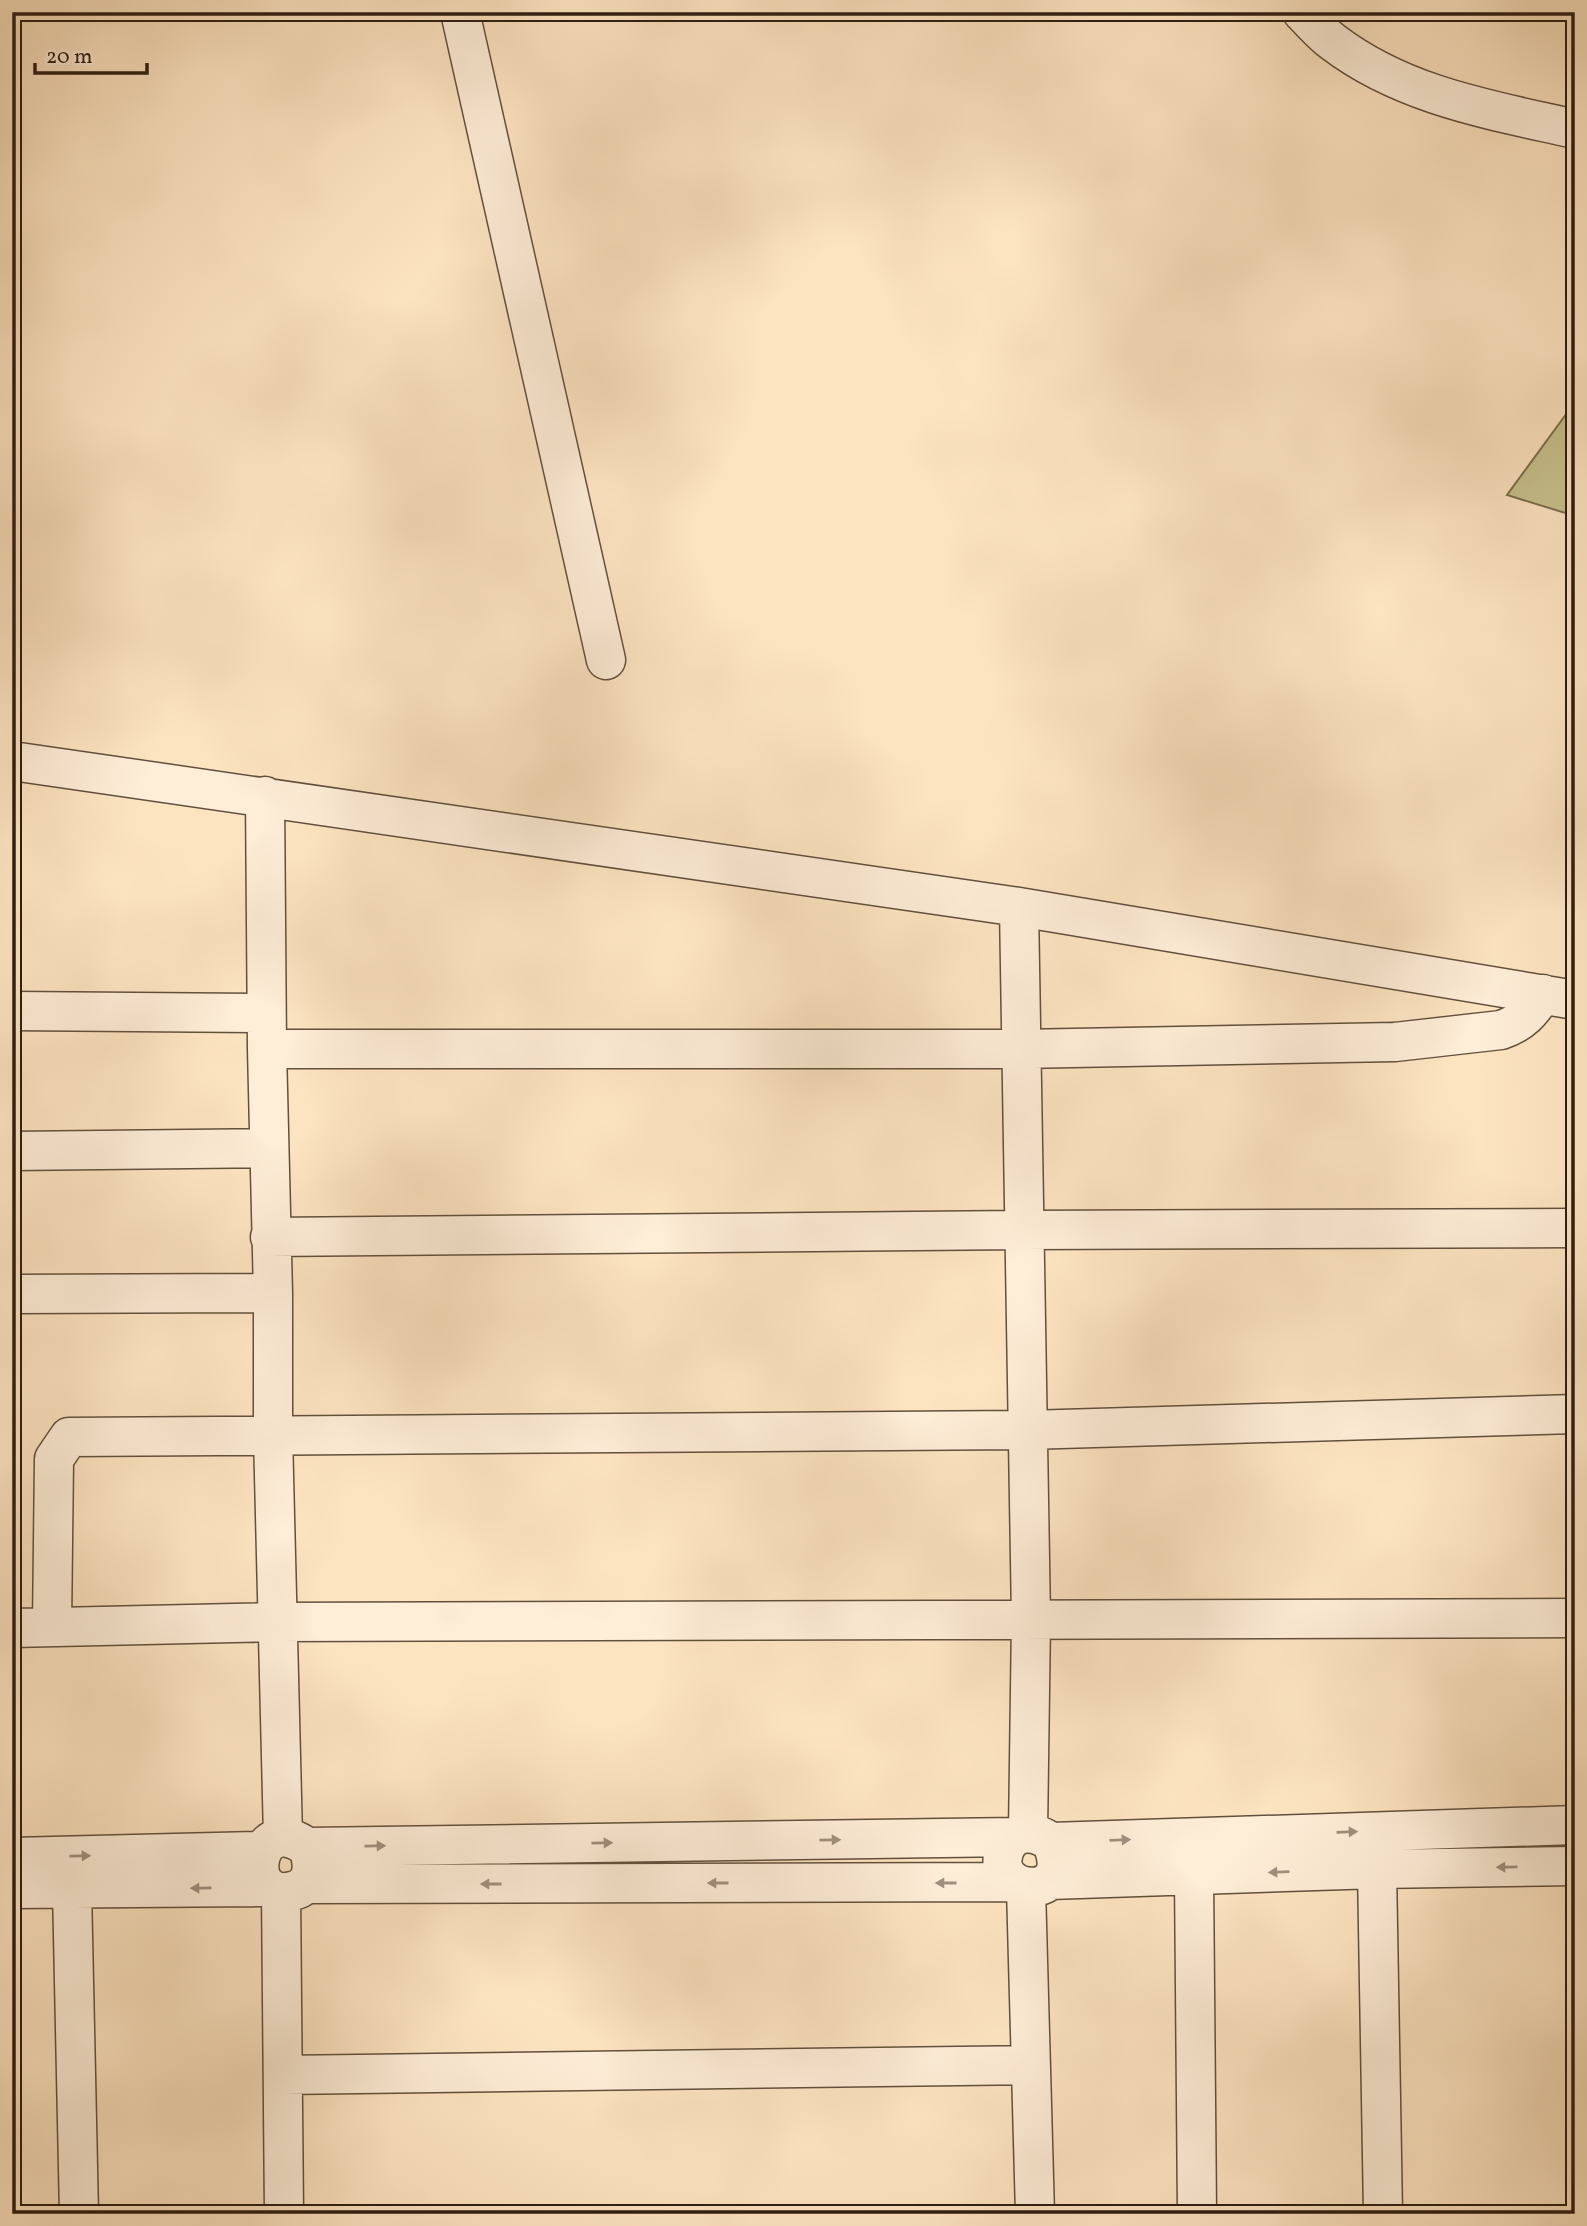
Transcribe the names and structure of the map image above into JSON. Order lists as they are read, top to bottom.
{
  "scale_bar": "20 m"
}
